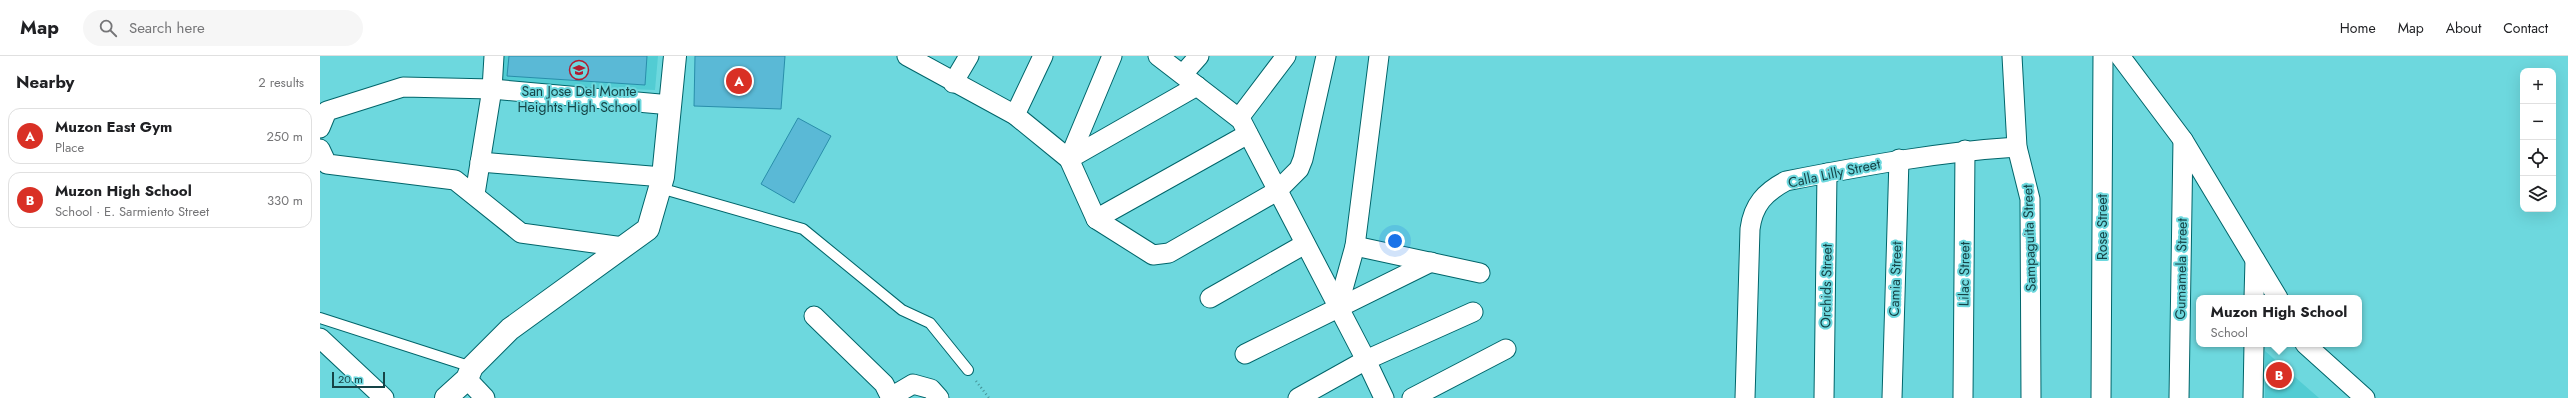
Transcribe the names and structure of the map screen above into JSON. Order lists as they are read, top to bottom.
{
  "streets": {
    "street": [
      "Calla Lilly Street",
      "Rose Street",
      "Sampaguita Street",
      "Gumamela Street",
      "Lilac Street",
      "Camia Street",
      "Orchids Street"
    ]
  },
  "crossings": [
    ["Calla Lilly Street", "Sampaguita Street"],
    ["Calla Lilly Street", "Lilac Street"],
    ["Calla Lilly Street", "Camia Street"],
    ["Calla Lilly Street", "Orchids Street"]
  ],
  "places": {
    "school or university": ["San Jose Del Monte Heights High School"]
  },
  "scale_bar": "20 m",
  "page": {
    "header": "Map",
    "search": "Search here",
    "nav": [
      "Home",
      "Map",
      "About",
      "Contact"
    ],
    "heading": ["Nearby", "2 results"],
    "pins": ["A", "B"],
    "map_buttons": ["+", "−"],
    "list": [
      {
        "mark": "A",
        "name": "Muzon East Gym",
        "note": "Place",
        "value": "250 m"
      },
      {
        "mark": "B",
        "name": "Muzon High School",
        "note": "School · E. Sarmiento Street",
        "value": "330 m"
      }
    ],
    "popup": ["Muzon High School", "School"],
    "scale": "20 m"
  }
}
